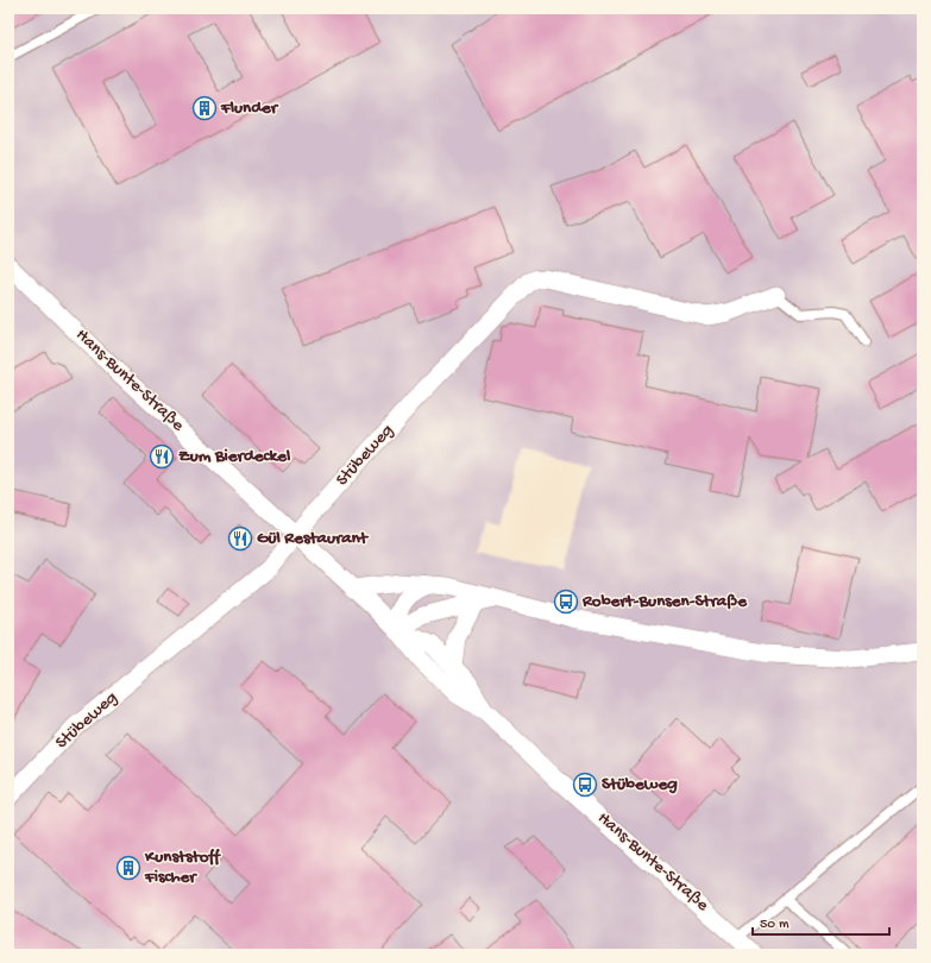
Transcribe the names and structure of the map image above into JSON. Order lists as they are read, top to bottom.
{
  "streets": {
    "street": ["Hans-Bunte-Straße", "Stübeweg"]
  },
  "crossings": [
    ["Hans-Bunte-Straße", "Stübeweg"]
  ],
  "places": {
    "building": ["Flunder", "Kunststoff Fischer"],
    "restaurant": ["Zum Bierdeckel", "Gül Restaurant"],
    "bus stop": ["Robert-Bunsen-Straße", "Stübeweg"]
  },
  "scale_bar": "50 m"
}
